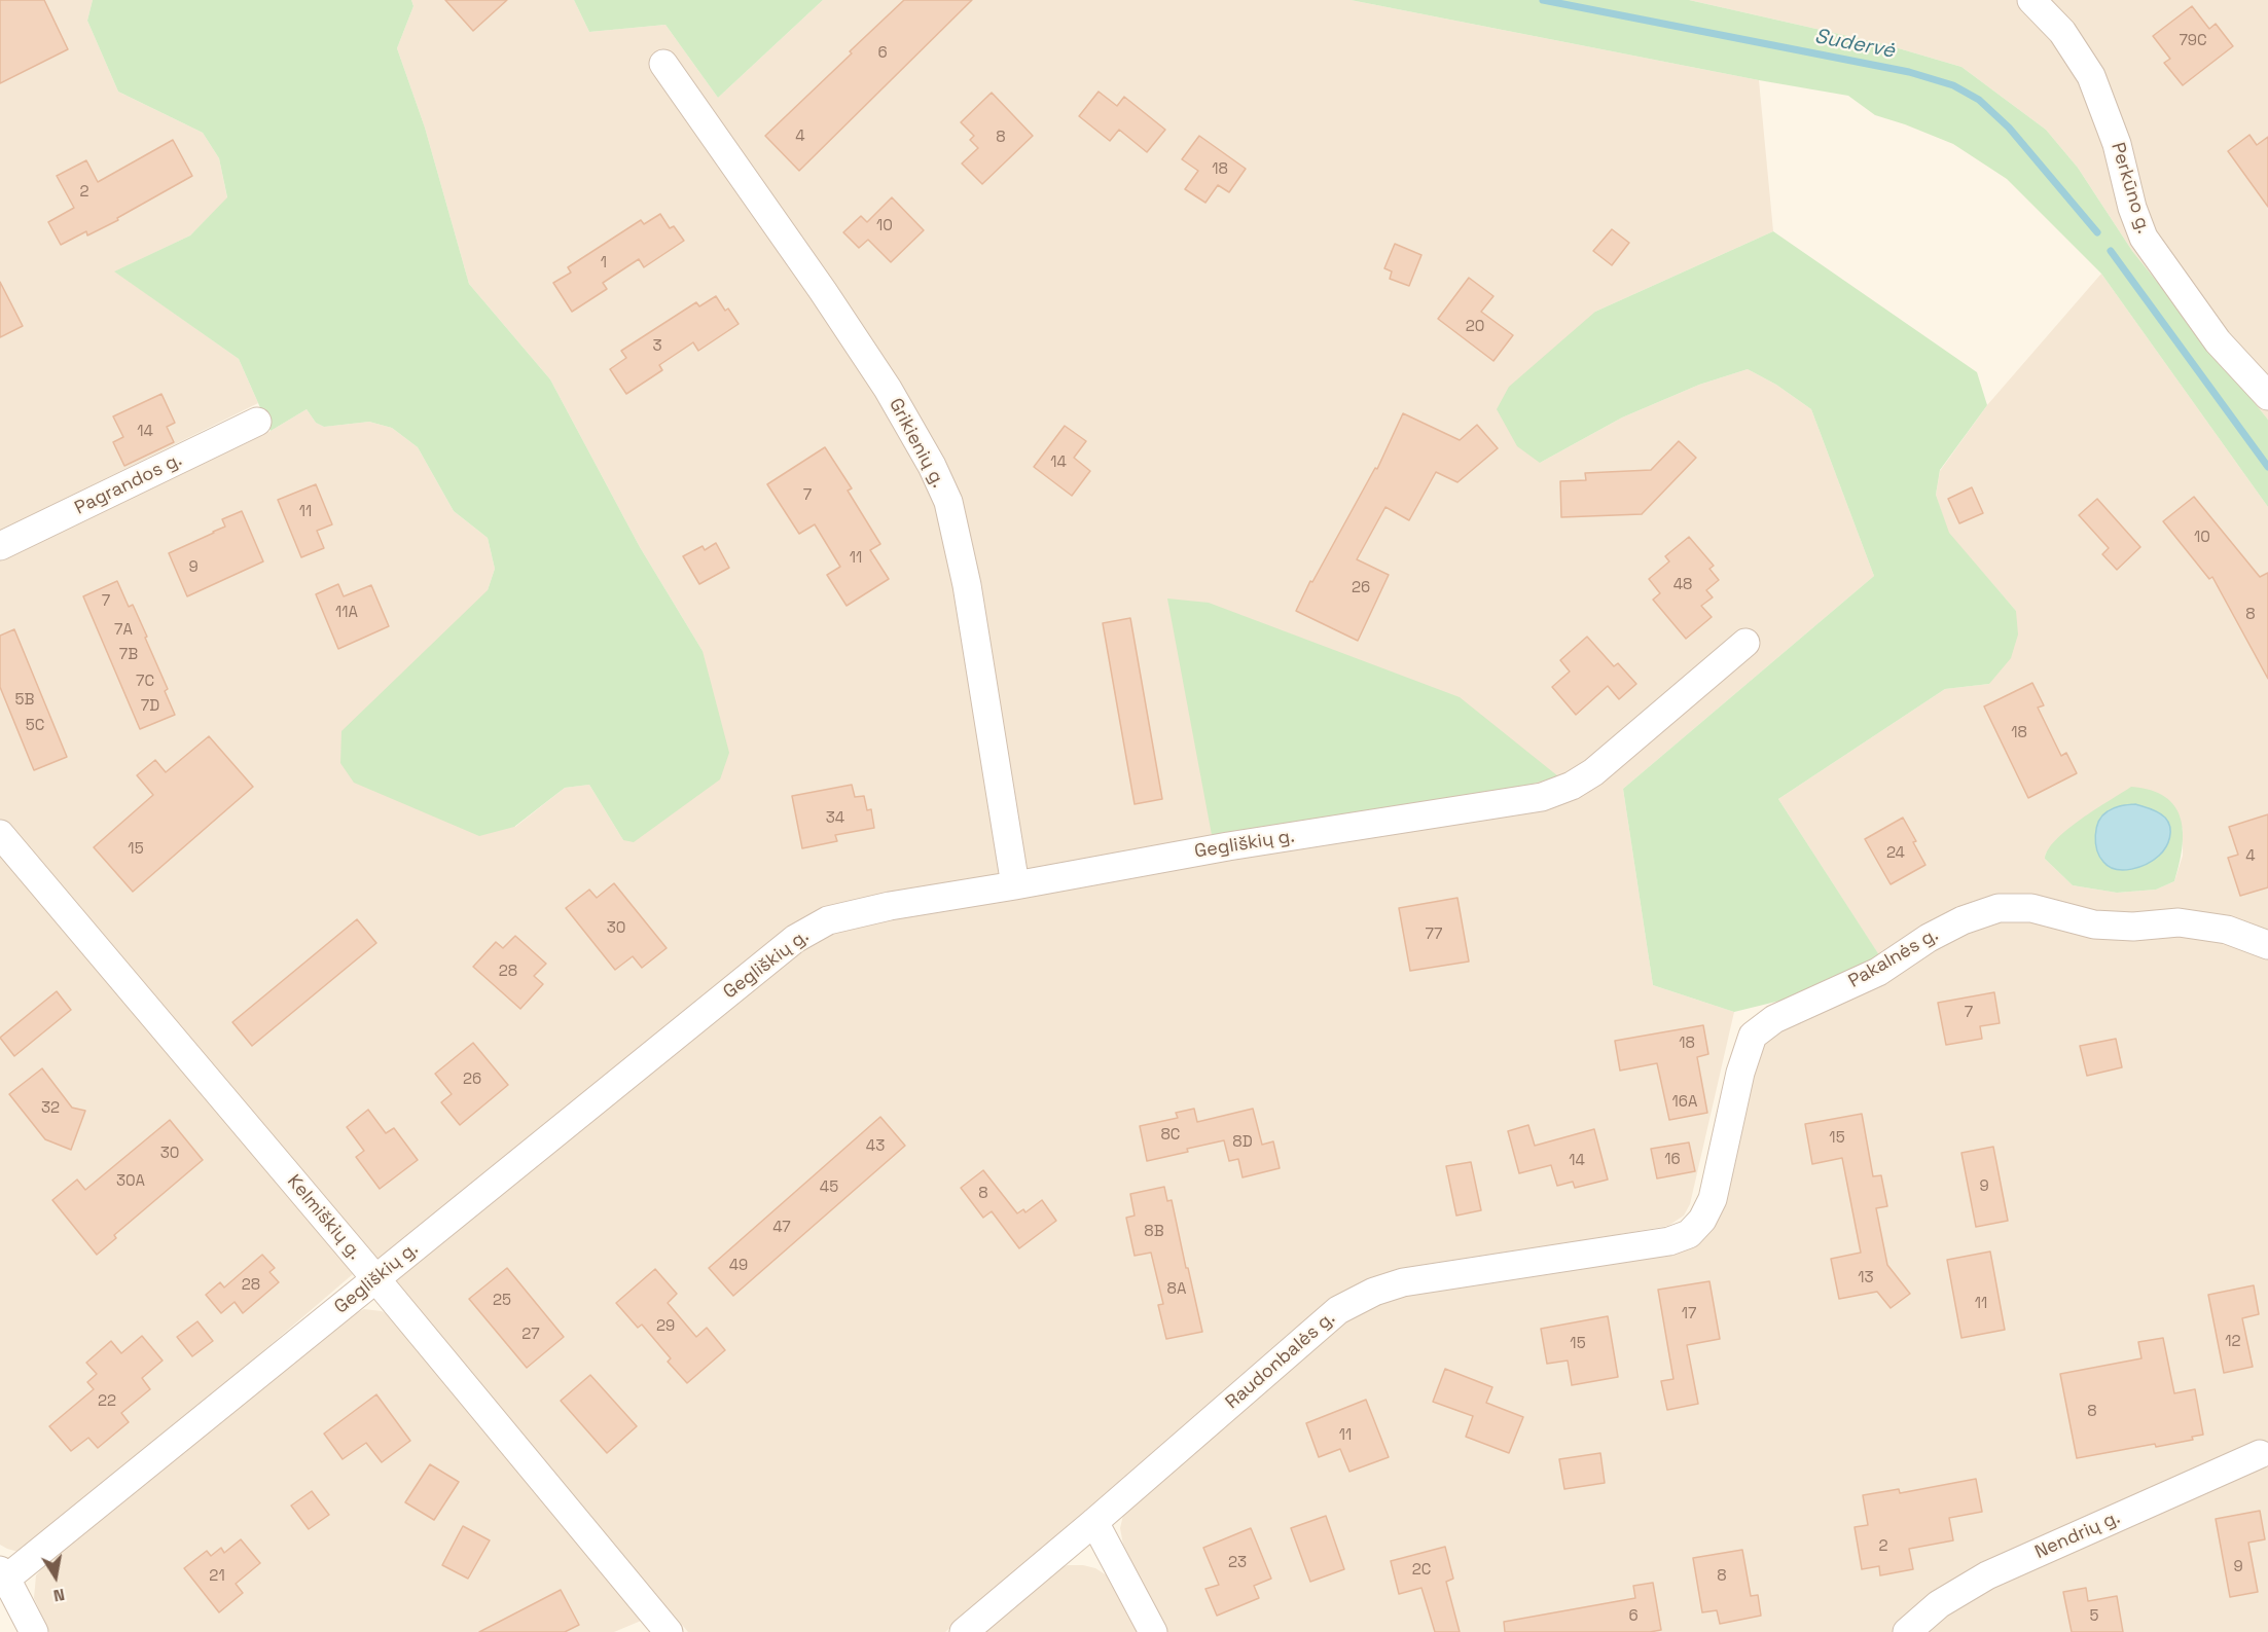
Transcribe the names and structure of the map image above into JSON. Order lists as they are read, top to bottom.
{
  "streets": {
    "street": [
      "Perkūno g.",
      "Grikienių g.",
      "Pagrandos g.",
      "Gegliškių g.",
      "Pakalnės g.",
      "Kelmiškių g.",
      "Raudonbalės g.",
      "Nendrių g."
    ]
  },
  "crossings": [
    ["Grikienių g.", "Gegliškių g."],
    ["Gegliškių g.", "Kelmiškių g."],
    ["Pakalnės g.", "Raudonbalės g."]
  ],
  "water": ["Sudervė"],
  "house_numbers": [
    "79C",
    "6",
    "4",
    "8",
    "18",
    "2",
    "10",
    "1",
    "20",
    "3",
    "14",
    "14",
    "7",
    "11",
    "10",
    "11",
    "9",
    "48",
    "26",
    "7",
    "11A",
    "8",
    "7A",
    "7B",
    "7C",
    "5B",
    "7D",
    "5C",
    "18",
    "34",
    "15",
    "24",
    "4",
    "30",
    "77",
    "28",
    "7",
    "18",
    "26",
    "16A",
    "32",
    "8C",
    "15",
    "8D",
    "43",
    "30",
    "16",
    "14",
    "30A",
    "9",
    "45",
    "8",
    "47",
    "8B",
    "49",
    "13",
    "28",
    "8A",
    "25",
    "11",
    "17",
    "29",
    "27",
    "12",
    "15",
    "22",
    "8",
    "11",
    "2",
    "23",
    "9",
    "2C",
    "21",
    "8",
    "6",
    "5"
  ],
  "north": "bottom"
}
